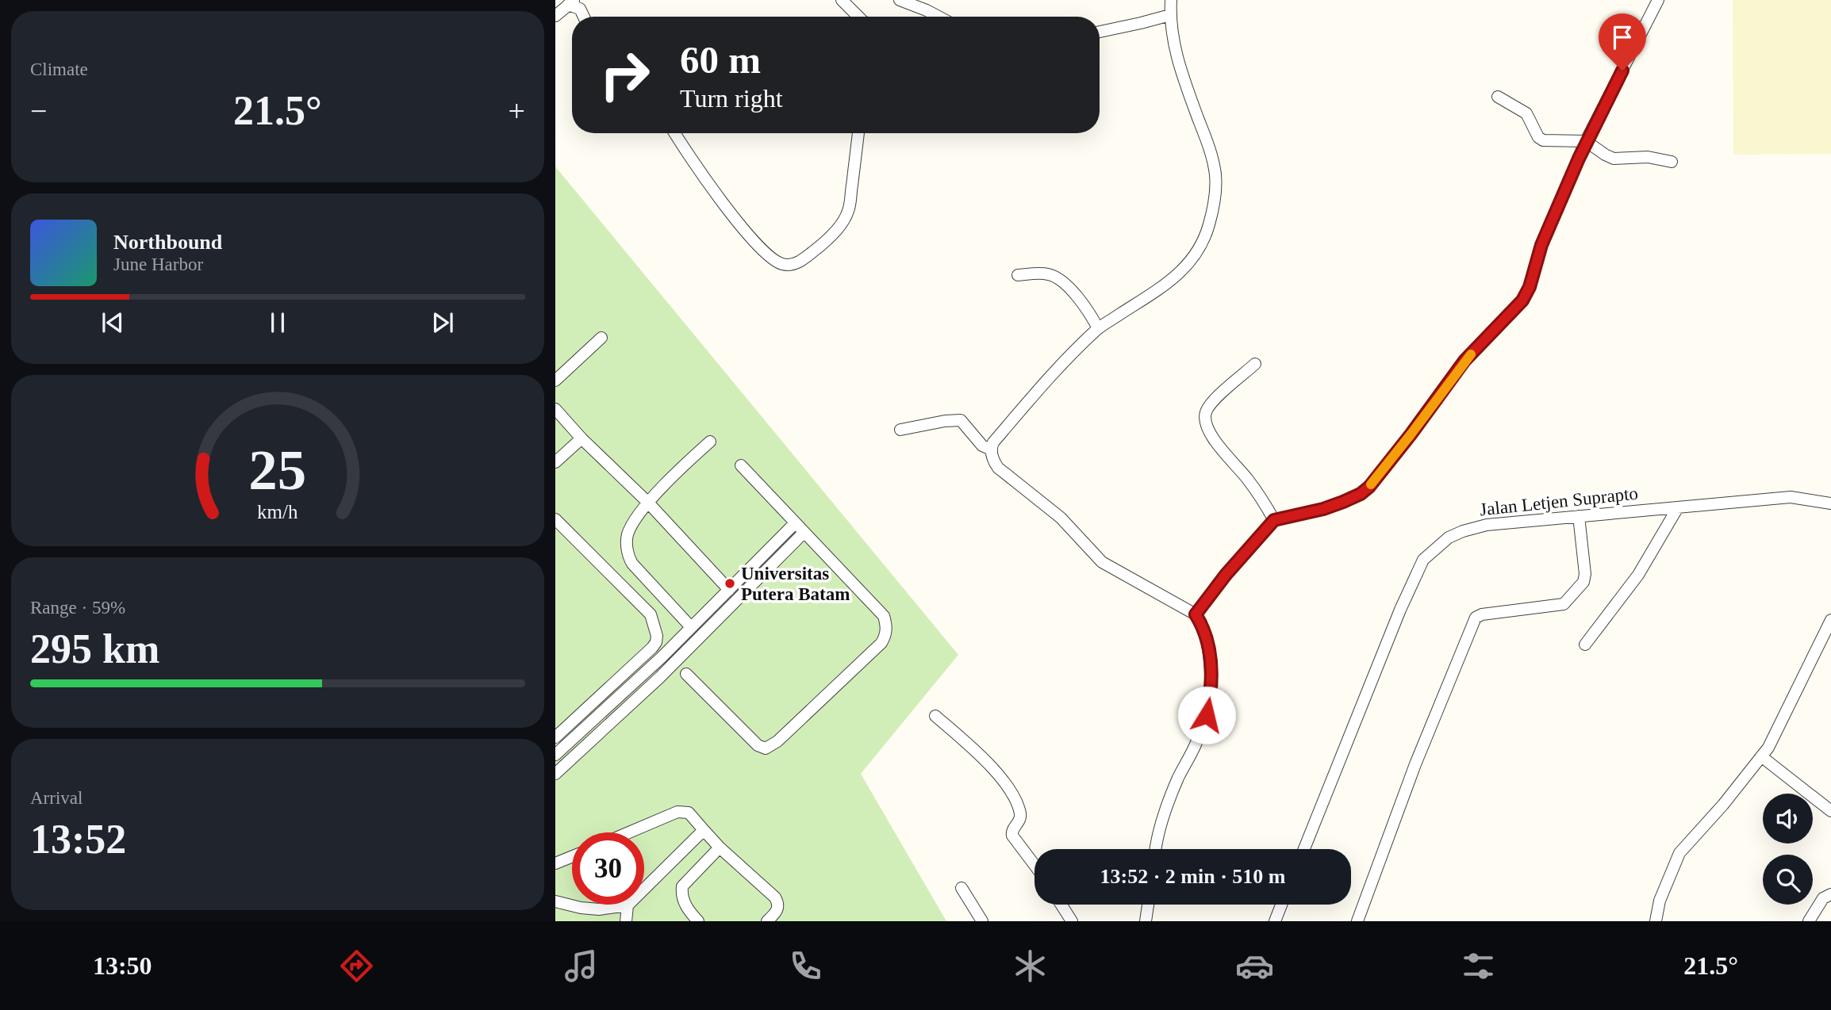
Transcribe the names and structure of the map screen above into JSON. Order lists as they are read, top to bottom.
{
  "streets": {
    "street": ["Jalan Letjen Suprapto"]
  },
  "places": ["Universitas Putera Batam"],
  "page": {
    "tile": [
      "Climate",
      ["Range · 59%", "295 km"],
      ["Arrival", "13:52"]
    ],
    "turn": ["60 m", "Turn right"],
    "heat": ["−", "21.5°", "+"],
    "song": ["Northbound", "June Harbor"],
    "limit": "30",
    "trip": "13:52 · 2 min · 510 m",
    "tabs": ["13:50", "21.5°"],
    "gauge": ["25", "km/h"]
  }
}
